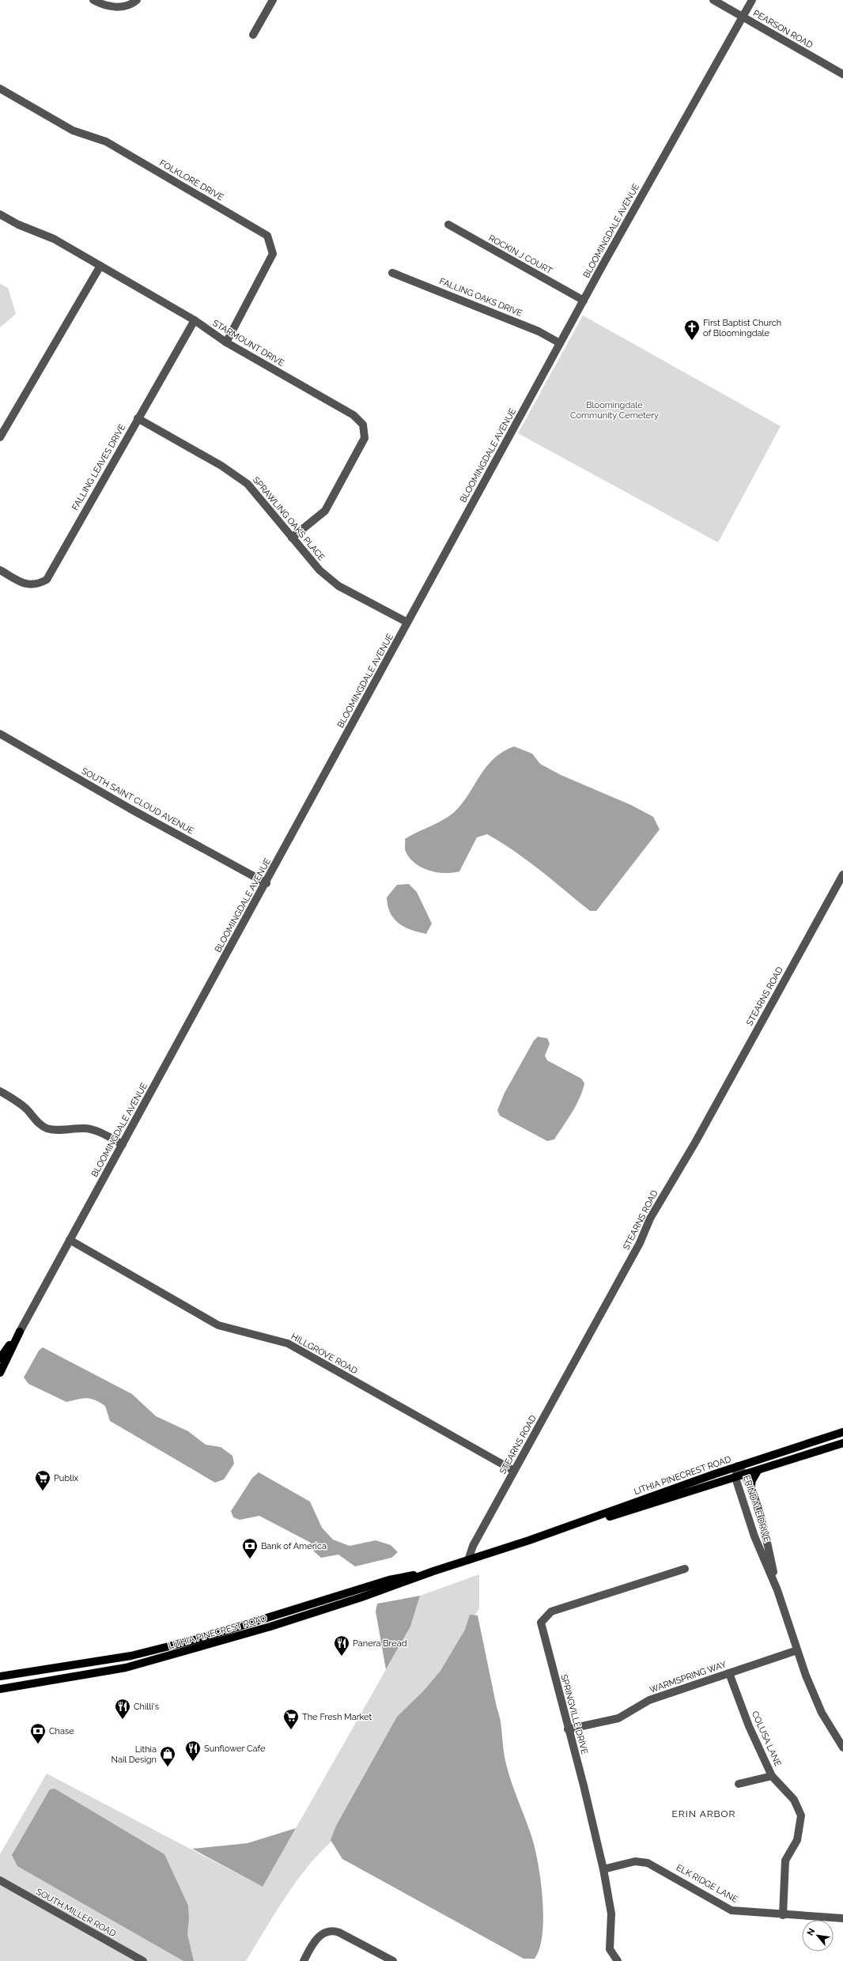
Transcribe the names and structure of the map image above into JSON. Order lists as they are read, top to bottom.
{
  "streets": {
    "main road": ["BLOOMINGDALE AVENUE", "LITHIA PINECREST ROAD"],
    "street": [
      "PEARSON ROAD",
      "FOLKLORE DRIVE",
      "ROCKIN J COURT",
      "FALLING OAKS DRIVE",
      "STARMOUNT DRIVE",
      "FALLING LEAVES DRIVE",
      "SPRAWLING OAKS PLACE",
      "SOUTH SAINT CLOUD AVENUE",
      "STEARNS ROAD",
      "HILLGROVE ROAD",
      "ERINDALE DRIVE",
      "WARMSPRING WAY",
      "SPRINGVILLE DRIVE",
      "COLUSA LANE",
      "ELK RIDGE LANE",
      "SOUTH MILLER ROAD"
    ]
  },
  "crossings": [
    ["PEARSON ROAD", "BLOOMINGDALE AVENUE"],
    ["FOLKLORE DRIVE", "STARMOUNT DRIVE"],
    ["BLOOMINGDALE AVENUE", "ROCKIN J COURT"],
    ["BLOOMINGDALE AVENUE", "FALLING OAKS DRIVE"],
    ["BLOOMINGDALE AVENUE", "SPRAWLING OAKS PLACE"],
    ["BLOOMINGDALE AVENUE", "SOUTH SAINT CLOUD AVENUE"],
    ["BLOOMINGDALE AVENUE", "HILLGROVE ROAD"],
    ["STARMOUNT DRIVE", "FALLING LEAVES DRIVE"],
    ["STARMOUNT DRIVE", "SPRAWLING OAKS PLACE"],
    ["FALLING LEAVES DRIVE", "SPRAWLING OAKS PLACE"],
    ["STEARNS ROAD", "HILLGROVE ROAD"],
    ["STEARNS ROAD", "LITHIA PINECREST ROAD"],
    ["LITHIA PINECREST ROAD", "ERINDALE DRIVE"],
    ["ERINDALE DRIVE", "WARMSPRING WAY"],
    ["WARMSPRING WAY", "SPRINGVILLE DRIVE"],
    ["WARMSPRING WAY", "COLUSA LANE"],
    ["SPRINGVILLE DRIVE", "ELK RIDGE LANE"],
    ["COLUSA LANE", "ELK RIDGE LANE"]
  ],
  "districts": ["ERIN ARBOR"],
  "parks": ["Bloomingdale Community Cemetery"],
  "places": {
    "church": ["First Baptist Church of Bloomingdale"],
    "supermarket": ["Publix", "The Fresh Market"],
    "bank": ["Bank of America", "Chase"],
    "restaurant": ["Panera Bread", "Chilli's", "Sunflower Cafe"],
    "shop": ["Lithia Nail Design"]
  },
  "north": "top left"
}
